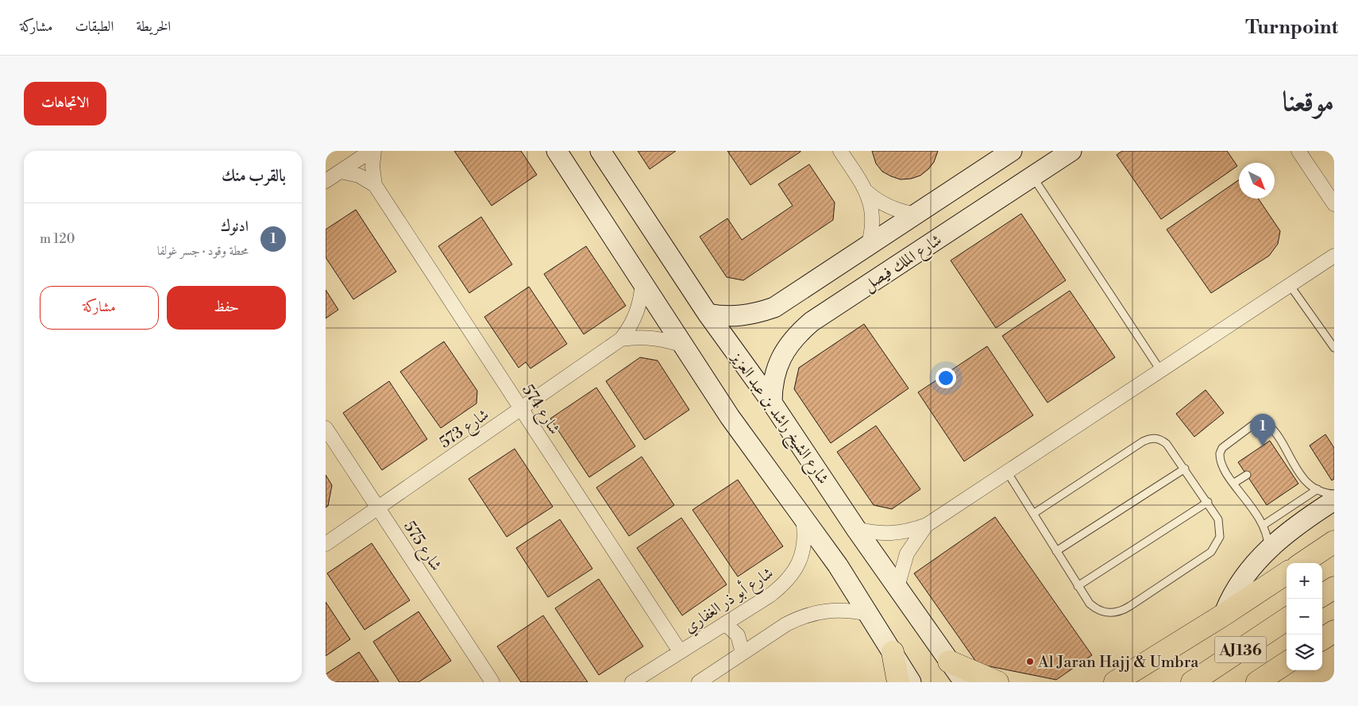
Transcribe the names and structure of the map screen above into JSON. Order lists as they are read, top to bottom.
{
  "streets": {
    "main road": ["شارع الملك فيصل", "شارع الشيخ راشد بن عبد العزيز", "AJ136"],
    "street": [
      "شارع 574",
      "شارع 573",
      "شارع 575",
      "شارع أبو ذر الغفاري"
    ]
  },
  "crossings": [
    ["شارع الملك فيصل", "شارع الشيخ راشد بن عبد العزيز"],
    ["شارع 574", "شارع 573"],
    ["شارع 574", "شارع أبو ذر الغفاري"],
    ["شارع 573", "شارع 575"]
  ],
  "places": ["Al Jaran Hajj & Umbra"],
  "north": "bottom right",
  "page": {
    "header": "Turnpoint",
    "nav": ["الخريطة", "الطبقات", "مشاركة"],
    "title": "موقعنا",
    "buttons": [
      "الاتجاهات",
      ["حفظ", "مشاركة"]
    ],
    "heading": "بالقرب منك",
    "list": [
      {
        "mark": "1",
        "name": "ادنوك",
        "note": "محطة وقود · جسر غولفا",
        "value": "120 m"
      }
    ],
    "pins": "1",
    "map_buttons": ["+", "−"]
  }
}
